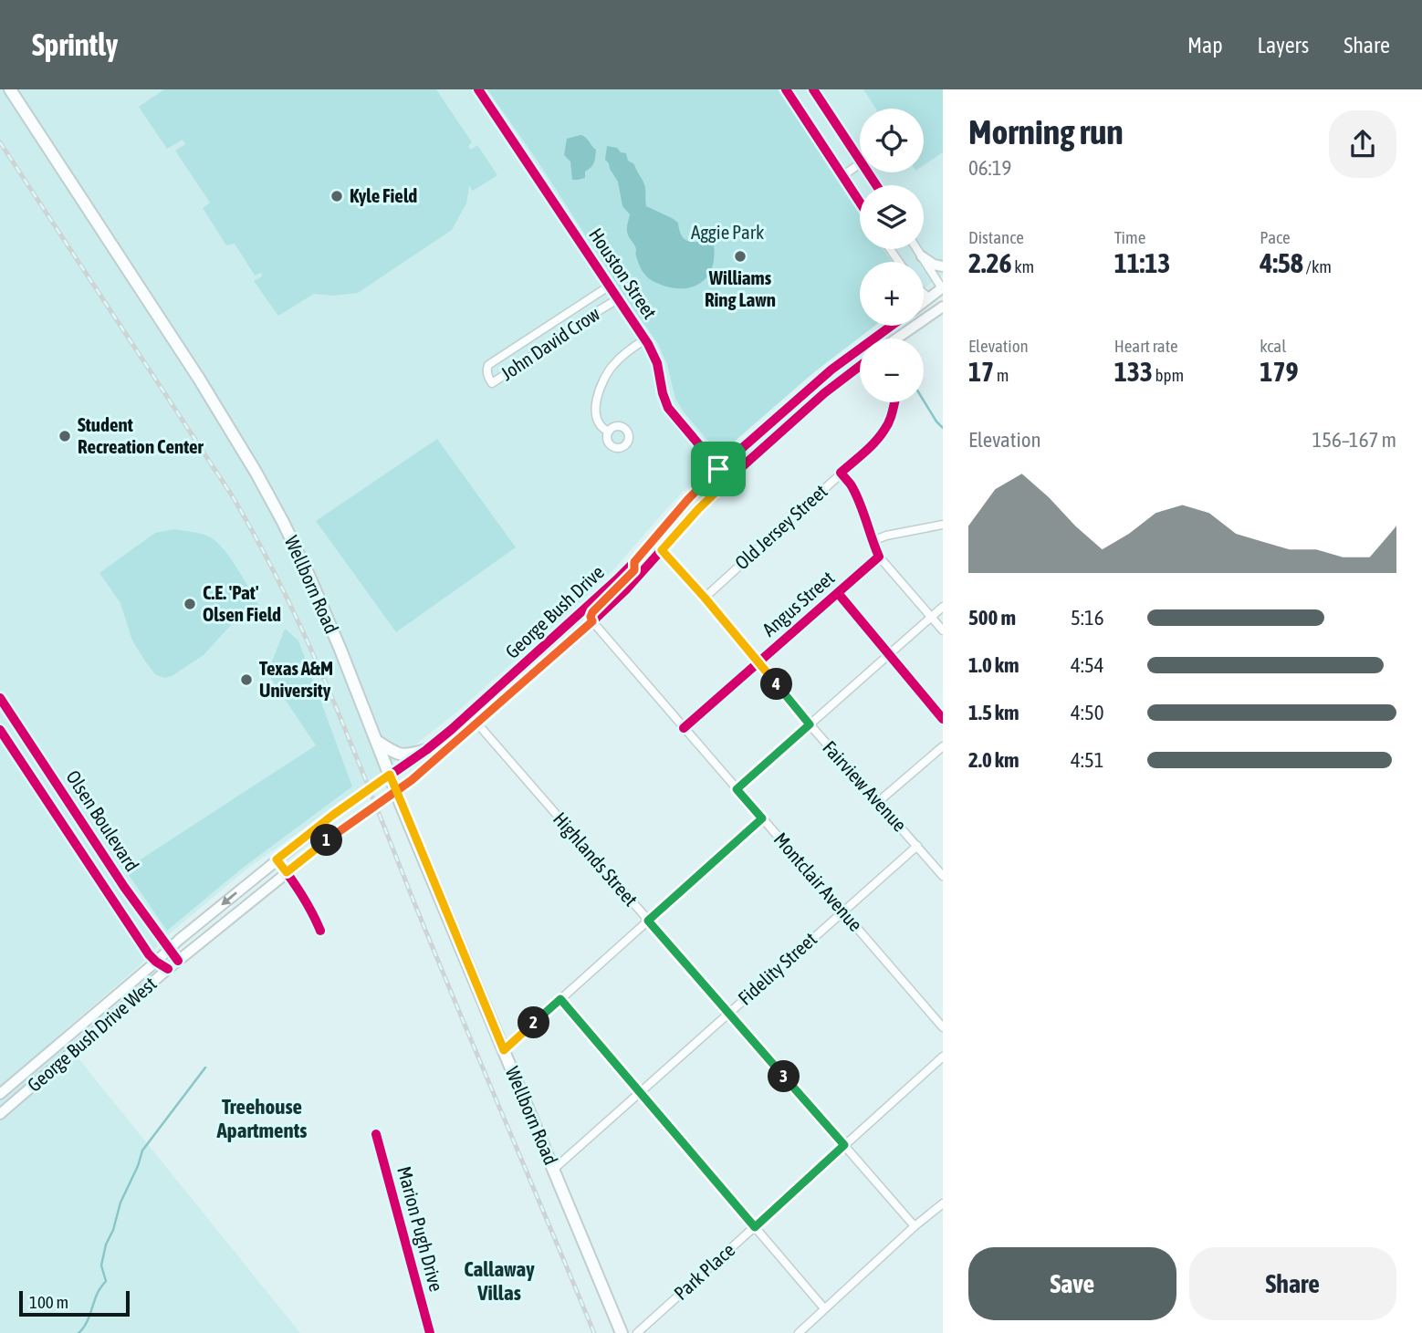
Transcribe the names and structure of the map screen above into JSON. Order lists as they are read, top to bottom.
{
  "streets": {
    "main road": ["Wellborn Road", "George Bush Drive", "George Bush Drive West"],
    "street": [
      "Houston Street",
      "John David Crow",
      "Old Jersey Street",
      "Angus Street",
      "Fairview Avenue",
      "Olsen Boulevard",
      "Highlands Street",
      "Montclair Avenue",
      "Fidelity Street",
      "Marion Pugh Drive",
      "Park Place"
    ]
  },
  "crossings": [
    ["Houston Street", "John David Crow"],
    ["Houston Street", "George Bush Drive"],
    ["Old Jersey Street", "Fairview Avenue"],
    ["Wellborn Road", "George Bush Drive"],
    ["Wellborn Road", "Fidelity Street"],
    ["Wellborn Road", "George Bush Drive West"],
    ["Angus Street", "Fairview Avenue"],
    ["Angus Street", "Montclair Avenue"],
    ["George Bush Drive", "Fairview Avenue"],
    ["George Bush Drive", "Highlands Street"],
    ["George Bush Drive", "Montclair Avenue"],
    ["George Bush Drive", "George Bush Drive West"],
    ["Fairview Avenue", "Fidelity Street"],
    ["Olsen Boulevard", "George Bush Drive West"],
    ["Highlands Street", "Fidelity Street"],
    ["Highlands Street", "Park Place"],
    ["Montclair Avenue", "Fidelity Street"]
  ],
  "districts": ["Treehouse Apartments", "Callaway Villas"],
  "parks": ["Aggie Park"],
  "places": [
    "Kyle Field",
    "Williams Ring Lawn",
    "Student Recreation Center",
    "C.E. 'Pat' Olsen Field",
    "Texas A&M University"
  ],
  "scale_bar": "100 m",
  "page": {
    "header": "Sprintly",
    "nav": ["Map", "Layers", "Share"],
    "heading": ["Morning run", "06:19"],
    "map_buttons": ["+", "−"],
    "stats": [
      ["Distance", "2.26 km"],
      ["Time", "11:13"],
      ["Pace", "4:58 /km"],
      ["Elevation", "17 m"],
      ["Heart rate", "133 bpm"],
      ["kcal", "179"]
    ],
    "chart": ["Elevation", "156–167 m"],
    "list": [
      {
        "name": "500 m",
        "note": "5:16"
      },
      {
        "name": "1.0 km",
        "note": "4:54"
      },
      {
        "name": "1.5 km",
        "note": "4:50"
      },
      {
        "name": "2.0 km",
        "note": "4:51"
      }
    ],
    "pins": [
      "4",
      "1",
      "2",
      "3"
    ],
    "buttons": ["Save", "Share"],
    "scale": "100 m"
  }
}
